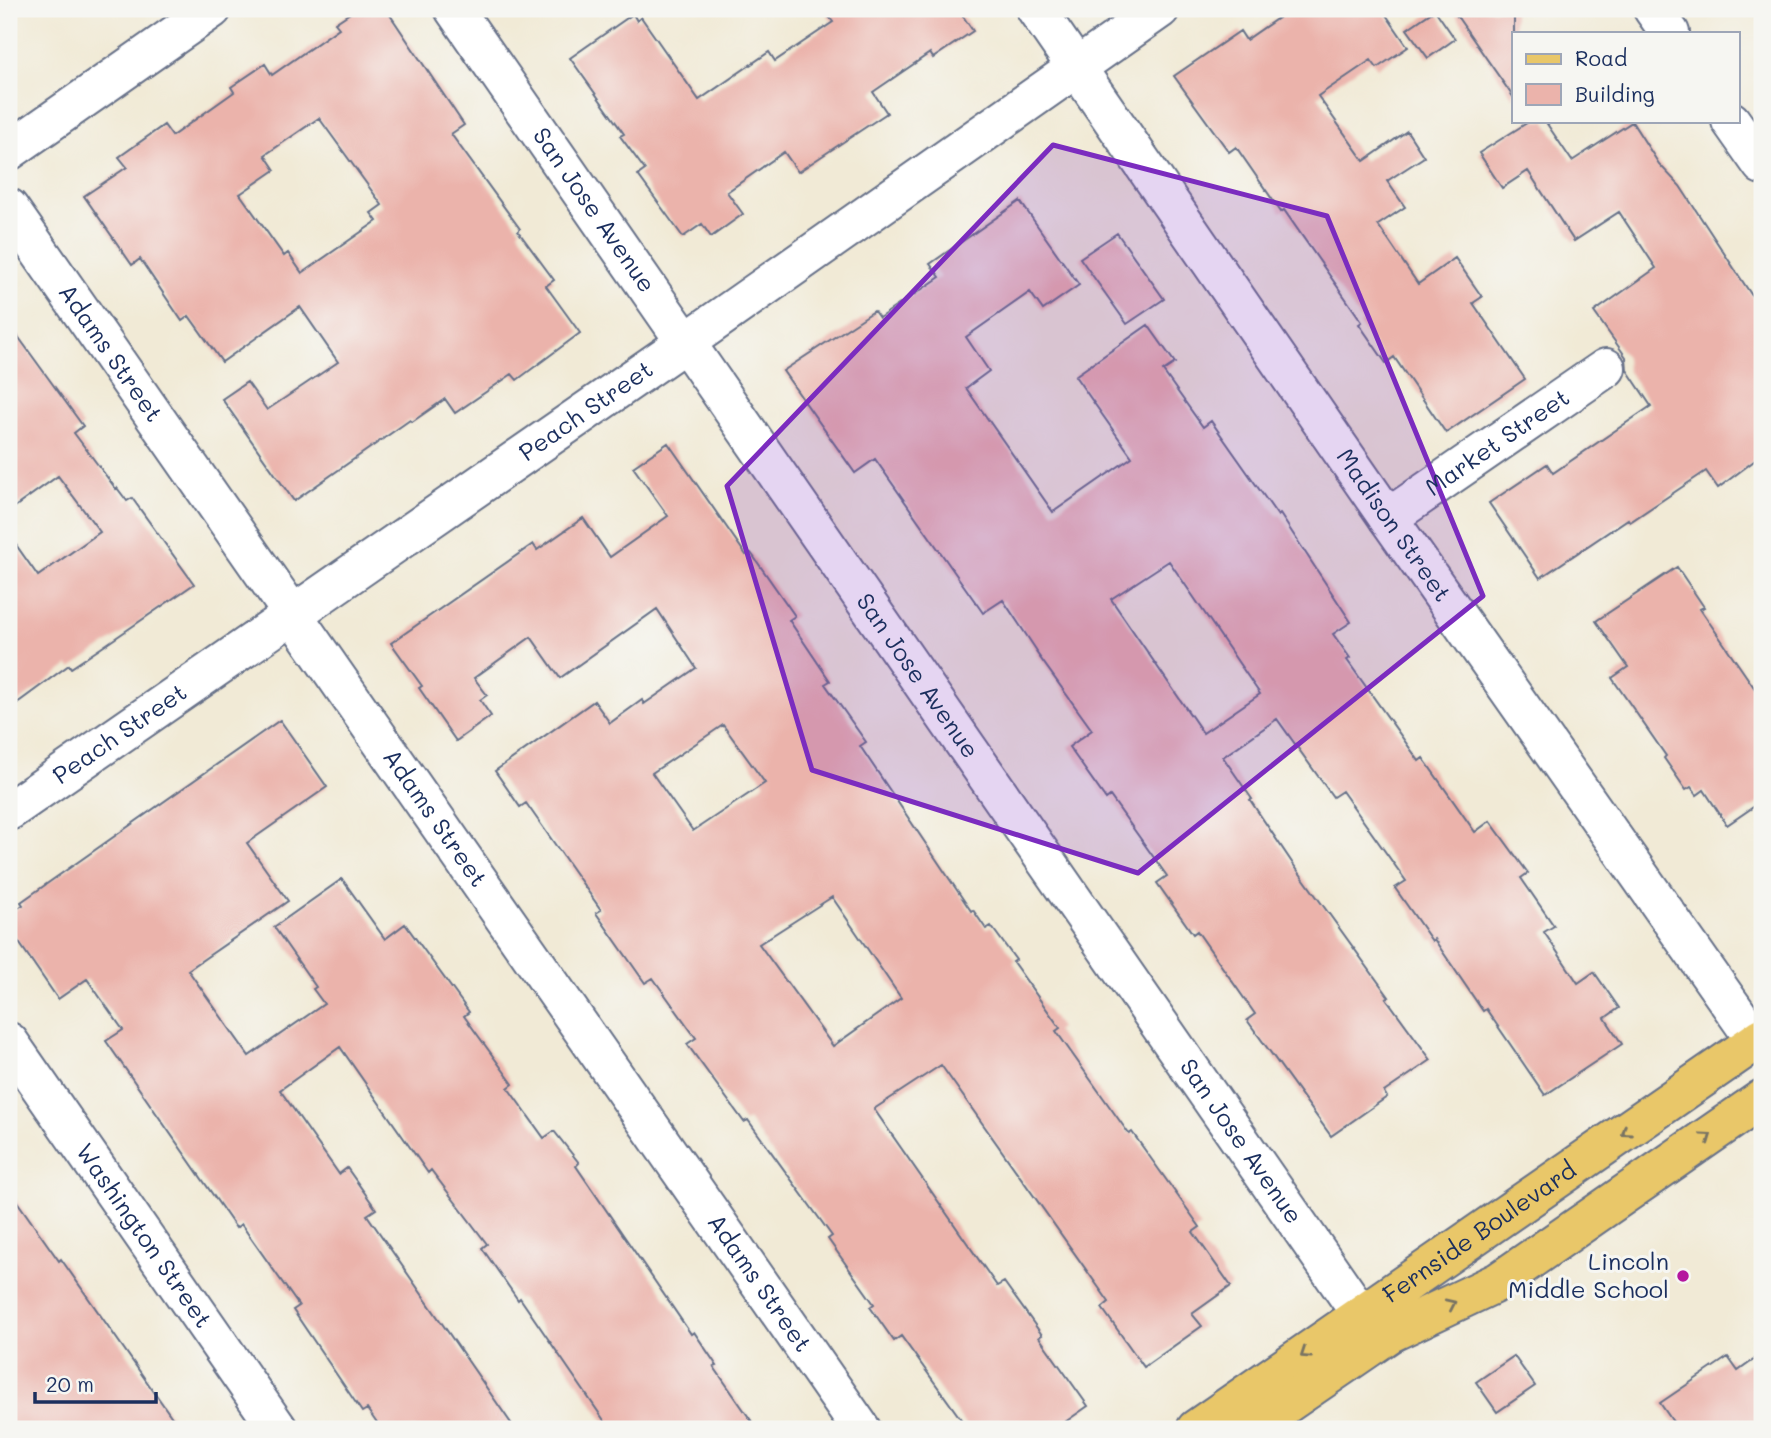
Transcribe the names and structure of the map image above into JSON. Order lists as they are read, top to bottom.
{
  "streets": {
    "main road": ["Fernside Boulevard"],
    "street": [
      "San Jose Avenue",
      "Adams Street",
      "Peach Street",
      "Market Street",
      "Madison Street",
      "Washington Street"
    ]
  },
  "crossings": [
    ["San Jose Avenue", "Peach Street"],
    ["San Jose Avenue", "Fernside Boulevard"],
    ["Adams Street", "Peach Street"],
    ["Peach Street", "Madison Street"],
    ["Market Street", "Madison Street"],
    ["Madison Street", "Fernside Boulevard"]
  ],
  "places": ["Lincoln Middle School"],
  "legend": ["Road", "Building"],
  "scale_bar": "20 m"
}
